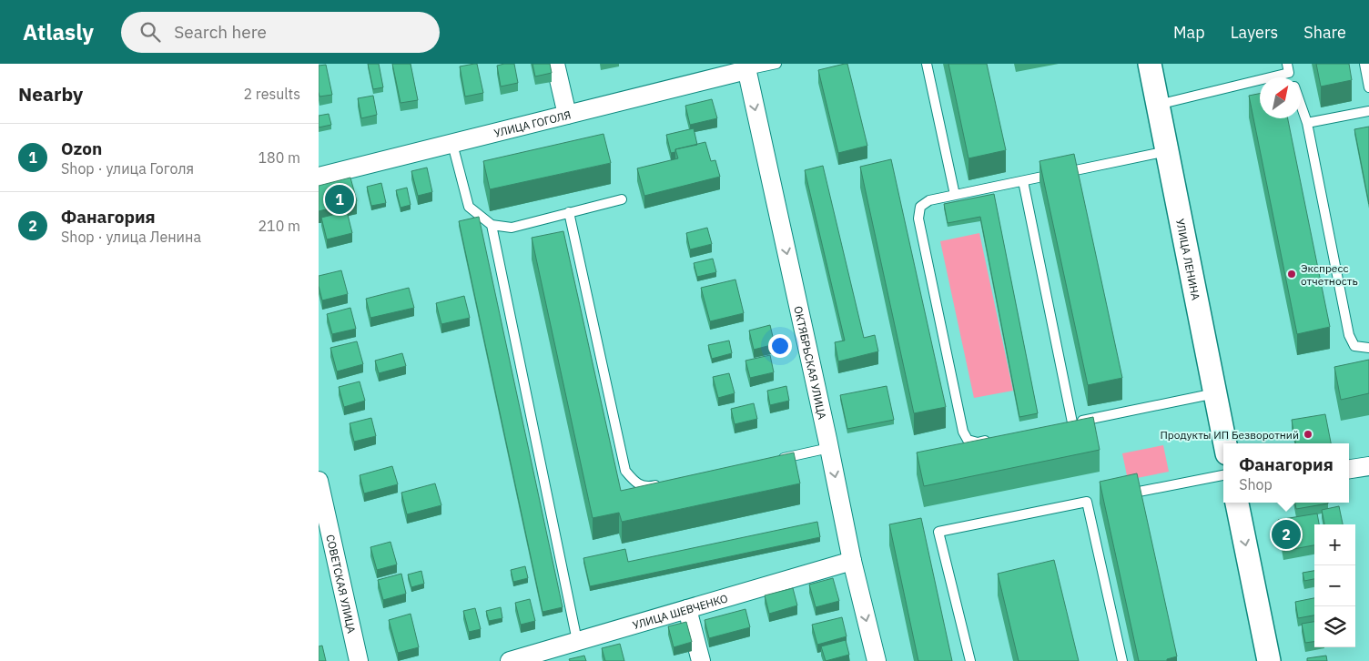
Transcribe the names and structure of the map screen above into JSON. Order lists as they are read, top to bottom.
{
  "streets": {
    "street": [
      "УЛИЦА ГОГОЛЯ",
      "УЛИЦА ЛЕНИНА",
      "ОКТЯБРЬСКАЯ УЛИЦА",
      "СОВЕТСКАЯ УЛИЦА",
      "УЛИЦА ШЕВЧЕНКО"
    ]
  },
  "crossings": [
    ["УЛИЦА ГОГОЛЯ", "ОКТЯБРЬСКАЯ УЛИЦА"],
    ["ОКТЯБРЬСКАЯ УЛИЦА", "УЛИЦА ШЕВЧЕНКО"]
  ],
  "one_way": ["ОКТЯБРЬСКАЯ УЛИЦА"],
  "places": ["Экспресс отчетность", "Продукты ИП Безворотний"],
  "north": "top right",
  "page": {
    "header": "Atlasly",
    "search": "Search here",
    "nav": ["Map", "Layers", "Share"],
    "heading": ["Nearby", "2 results"],
    "list": [
      {
        "mark": "1",
        "name": "Ozon",
        "note": "Shop · улица Гоголя",
        "value": "180 m"
      },
      {
        "mark": "2",
        "name": "Фанагория",
        "note": "Shop · улица Ленина",
        "value": "210 m"
      }
    ],
    "pins": ["1", "2"],
    "popup": ["Фанагория", "Shop"],
    "map_buttons": ["+", "−"]
  }
}
